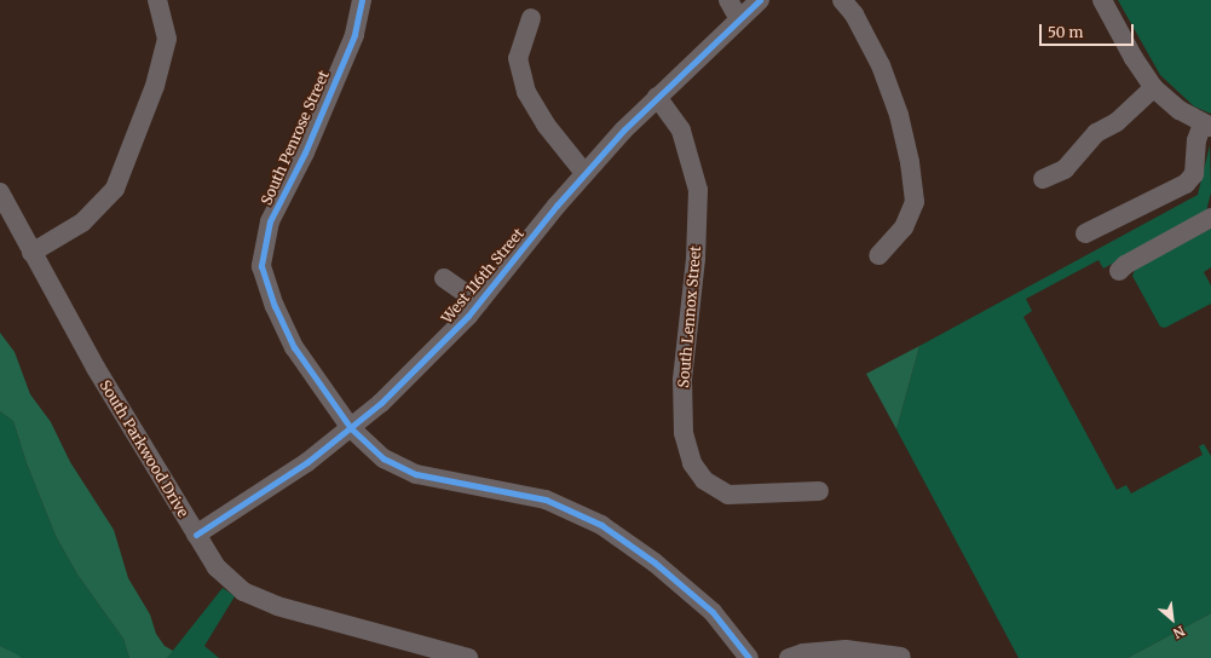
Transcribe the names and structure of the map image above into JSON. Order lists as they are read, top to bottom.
{
  "streets": {
    "street": [
      "South Penrose Street",
      "West 116th Street",
      "South Lennox Street",
      "South Parkwood Drive"
    ]
  },
  "crossings": [
    ["South Penrose Street", "West 116th Street"],
    ["West 116th Street", "South Lennox Street"],
    ["West 116th Street", "South Parkwood Drive"]
  ],
  "scale_bar": "50 m",
  "north": "bottom right"
}
